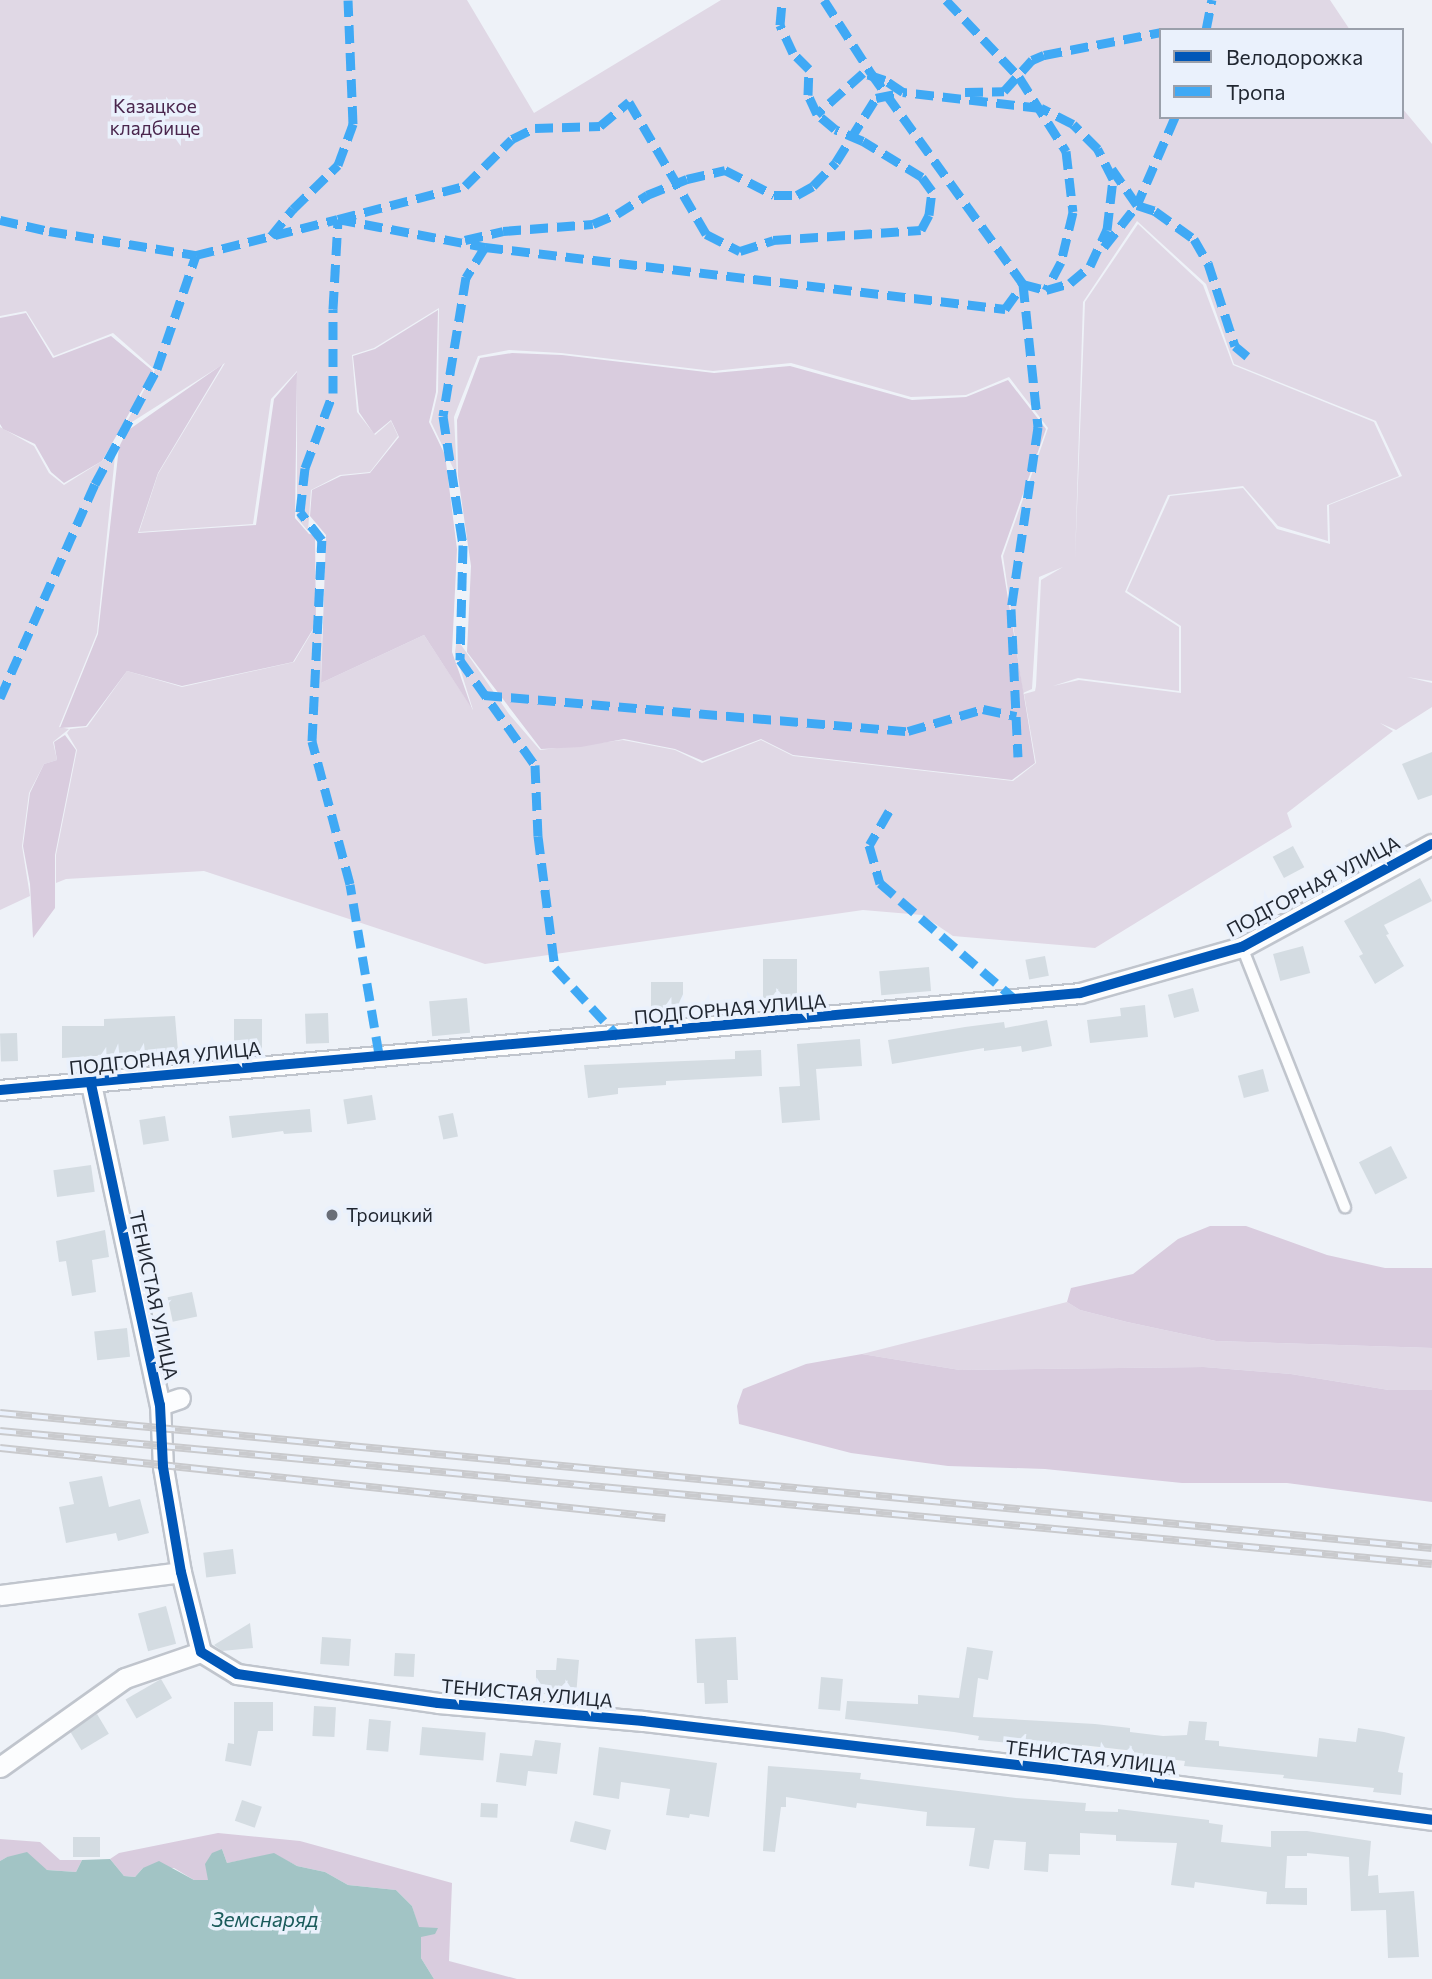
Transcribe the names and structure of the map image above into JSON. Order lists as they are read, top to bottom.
{
  "streets": {
    "street": ["ПОДГОРНАЯ УЛИЦА", "ТЕНИСТАЯ УЛИЦА"]
  },
  "crossings": [
    ["ПОДГОРНАЯ УЛИЦА", "ТЕНИСТАЯ УЛИЦА"]
  ],
  "water": ["Земснаряд"],
  "parks": ["Казацкое кладбище"],
  "places": ["Троицкий"],
  "legend": ["Велодорожка", "Тропа"]
}
